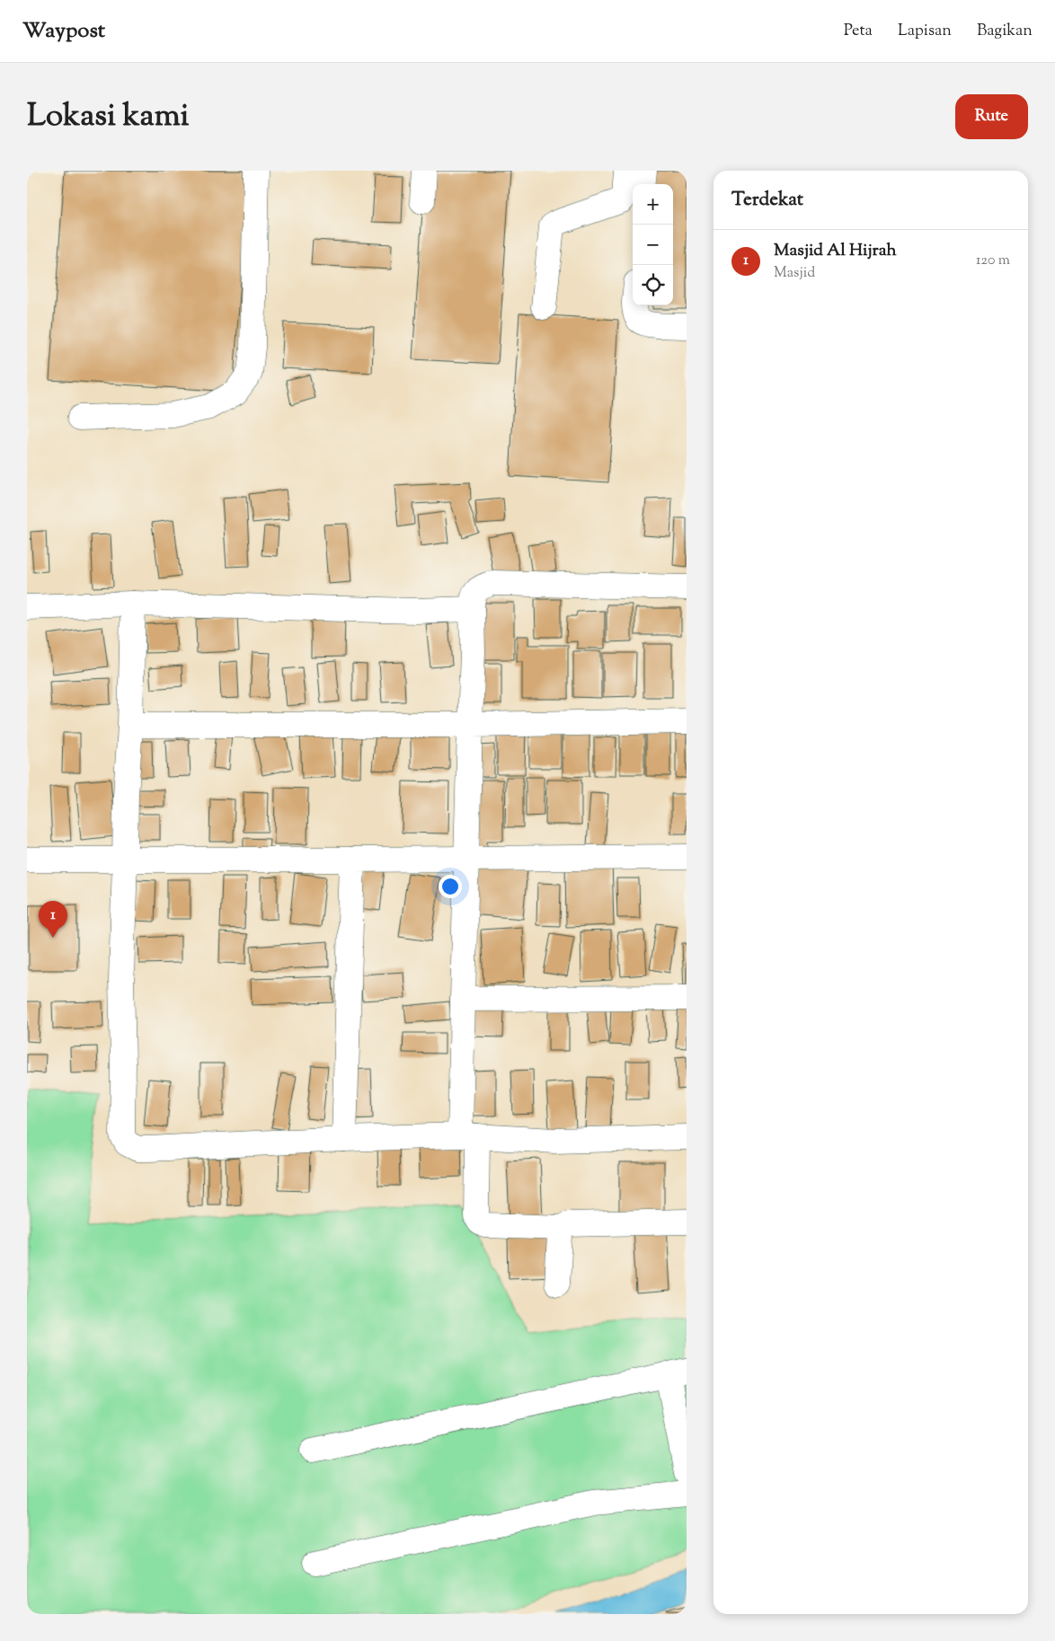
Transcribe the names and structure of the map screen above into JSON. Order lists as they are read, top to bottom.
{
  "page": {
    "header": "Waypost",
    "nav": ["Peta", "Lapisan", "Bagikan"],
    "title": "Lokasi kami",
    "buttons": "Rute",
    "heading": "Terdekat",
    "map_buttons": ["+", "−"],
    "list": [
      {
        "mark": "1",
        "name": "Masjid Al Hijrah",
        "note": "Masjid",
        "value": "120 m"
      }
    ],
    "pins": "1"
  }
}
